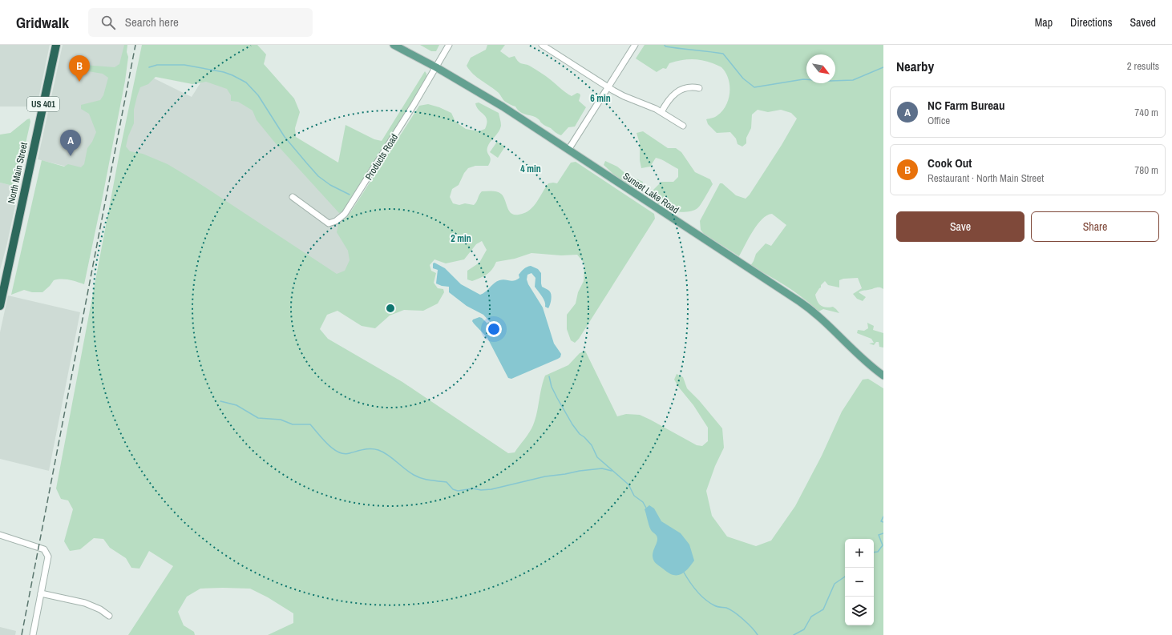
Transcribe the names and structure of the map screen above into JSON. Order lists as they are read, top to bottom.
{
  "streets": {
    "highway": ["US 401", "North Main Street"],
    "main road": ["Sunset Lake Road"],
    "street": ["Products Road"]
  },
  "crossings": [
    ["Products Road", "Sunset Lake Road"]
  ],
  "north": "bottom right",
  "page": {
    "header": "Gridwalk",
    "search": "Search here",
    "nav": ["Map", "Directions", "Saved"],
    "heading": ["Nearby", "2 results"],
    "pins": ["B", "A"],
    "list": [
      {
        "mark": "A",
        "name": "NC Farm Bureau",
        "note": "Office",
        "value": "740 m"
      },
      {
        "mark": "B",
        "name": "Cook Out",
        "note": "Restaurant · North Main Street",
        "value": "780 m"
      }
    ],
    "buttons": ["Save", "Share"],
    "map_buttons": ["+", "−"]
  },
  "rings": ["6 min", "4 min", "2 min"]
}
